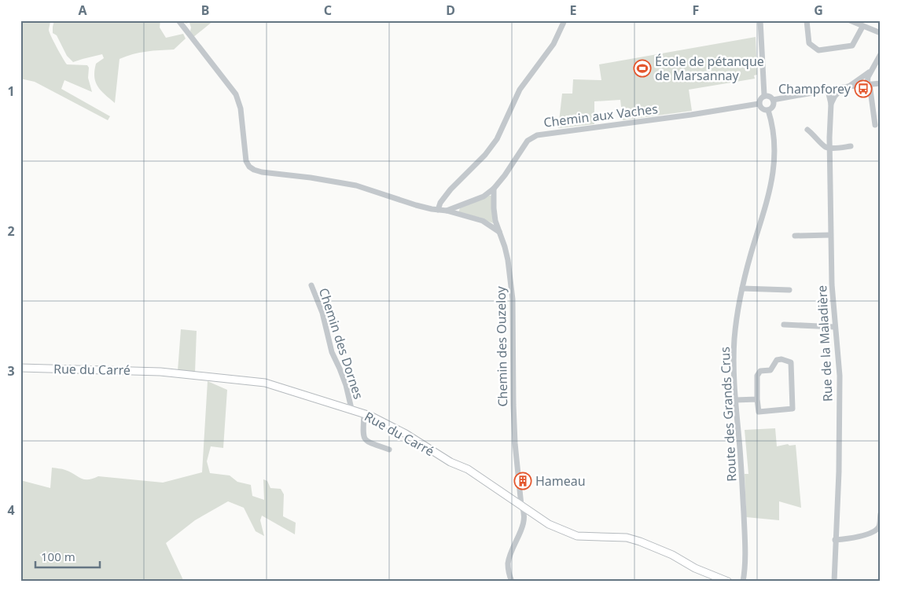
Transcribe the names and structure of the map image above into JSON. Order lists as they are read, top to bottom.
{
  "streets": {
    "main road": ["Rue du Carré"],
    "street": [
      "Chemin aux Vaches",
      "Chemin des Dornes",
      "Rue de la Maladière",
      "Chemin des Ouzeloy",
      "Route des Grands Crus"
    ]
  },
  "crossings": [
    ["Chemin aux Vaches", "Chemin des Ouzeloy"],
    ["Chemin aux Vaches", "Route des Grands Crus"],
    ["Chemin des Dornes", "Rue du Carré"],
    ["Chemin des Ouzeloy", "Rue du Carré"]
  ],
  "places": {
    "sports": ["École de pétanque de Marsannay"],
    "bus stop": ["Champforey"],
    "building": ["Hameau"]
  },
  "scale_bar": "100 m",
  "grid": {
    "columns": [
      "A",
      "B",
      "C",
      "D",
      "E",
      "F",
      "G"
    ],
    "rows": [
      "1",
      "2",
      "3",
      "4"
    ]
  }
}
